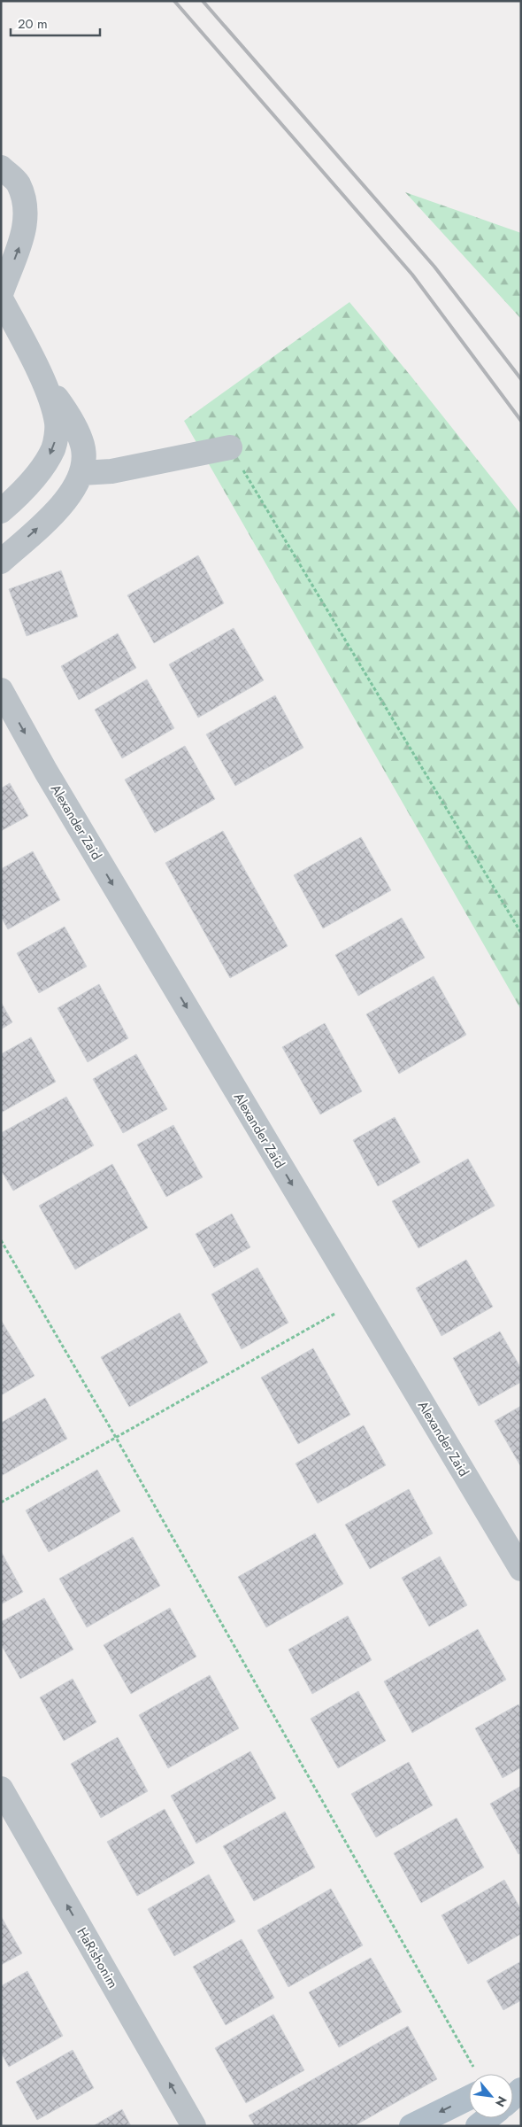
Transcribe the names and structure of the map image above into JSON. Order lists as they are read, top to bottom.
{
  "streets": {
    "street": ["Alexander Zaid", "HaRishonim"]
  },
  "one_way": ["Alexander Zaid", "HaRishonim"],
  "scale_bar": "20 m",
  "north": "bottom right"
}
